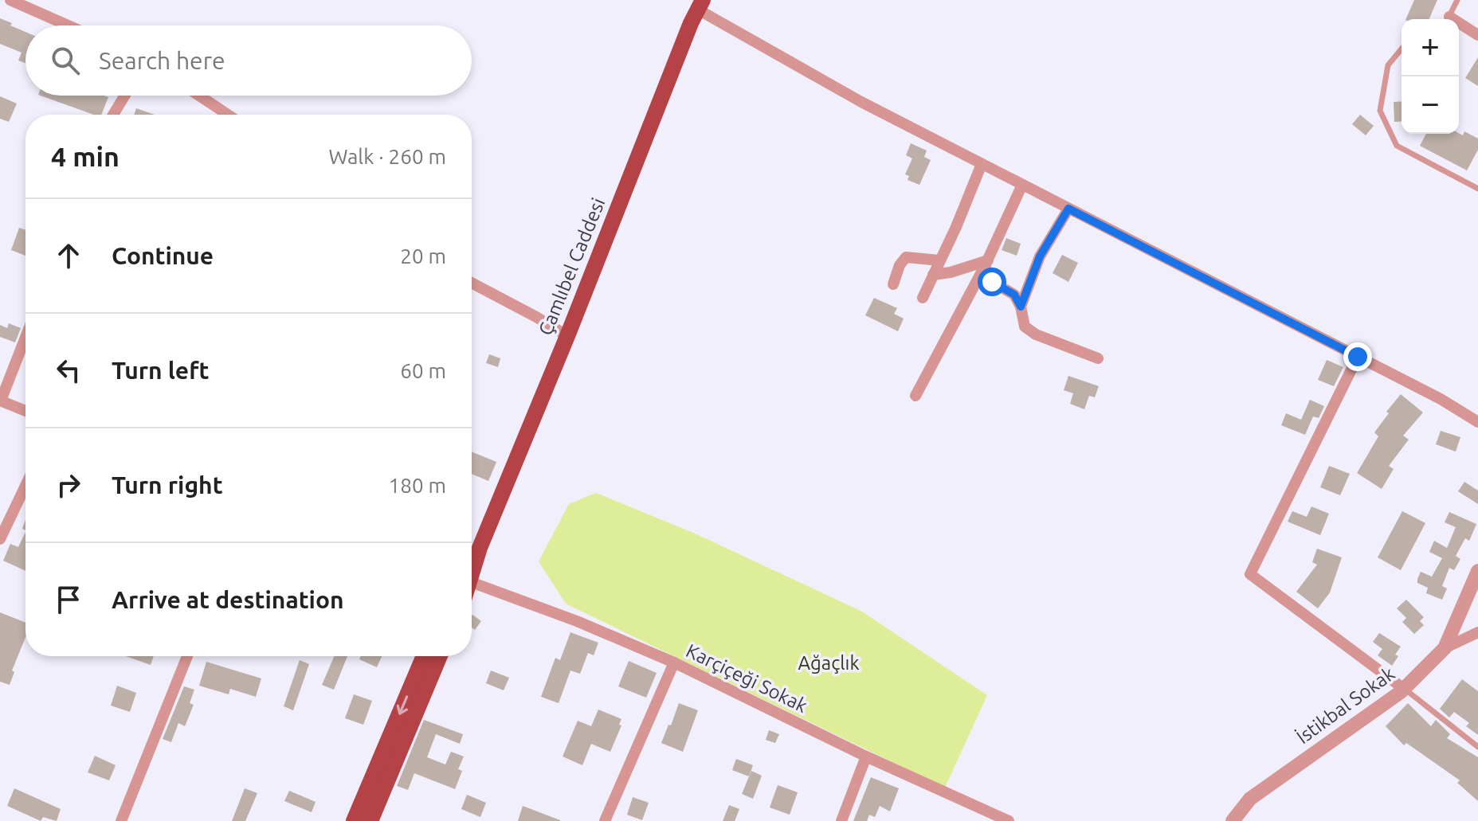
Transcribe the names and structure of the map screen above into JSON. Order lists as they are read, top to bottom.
{
  "streets": {
    "main road": ["Çamlıbel Caddesi"],
    "street": ["Karçiçeği Sokak", "İstikbal Sokak"]
  },
  "parks": ["Ağaçlık"],
  "page": {
    "map_buttons": ["+", "−"],
    "search": "Search here",
    "heading": ["4 min", "Walk · 260 m"],
    "list": [
      ["Continue", "20 m"],
      ["Turn left", "60 m"],
      ["Turn right", "180 m"],
      "Arrive at destination"
    ]
  }
}
